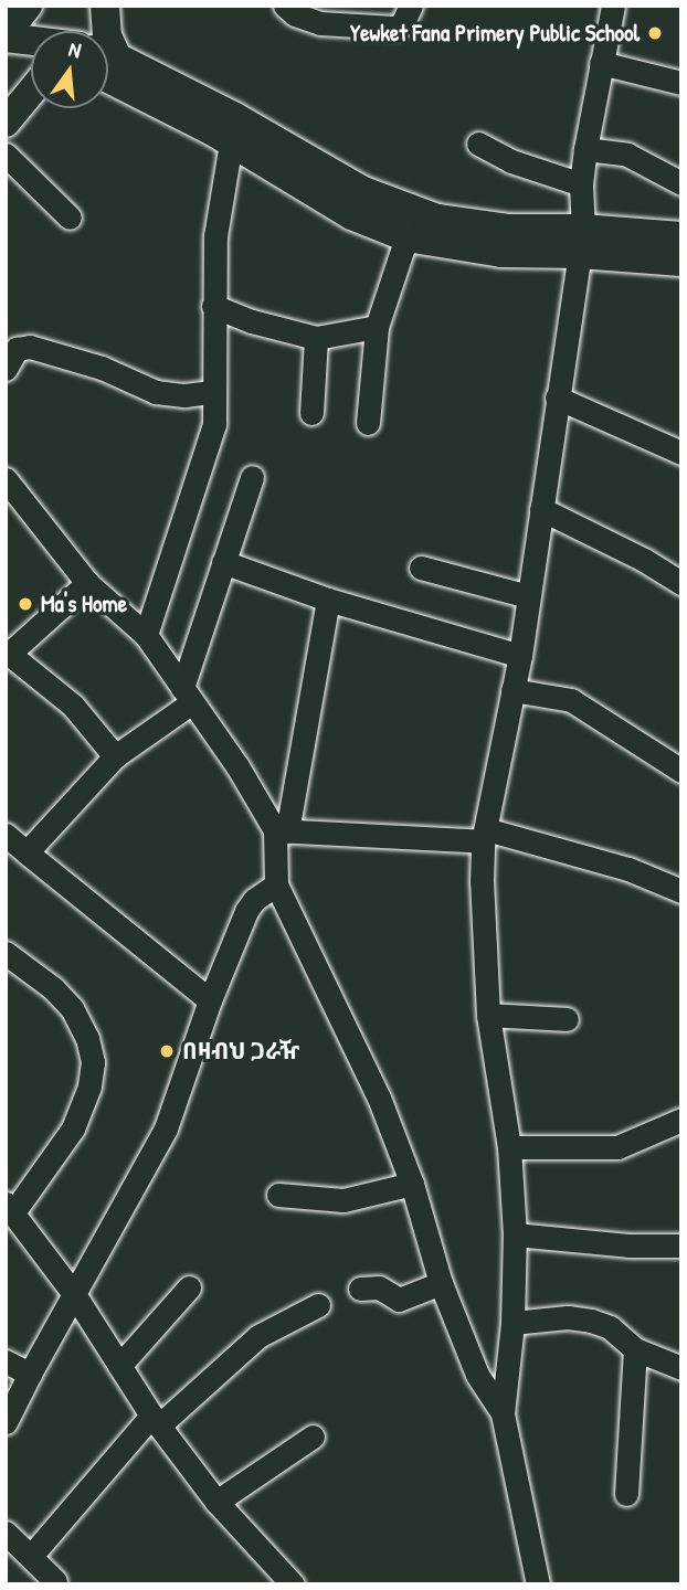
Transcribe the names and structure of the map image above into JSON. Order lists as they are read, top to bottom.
{
  "places": ["Yewket Fana Primery Public School", "Ma's Home", "በዛብህ ጋራዥ"],
  "north": "top"
}
